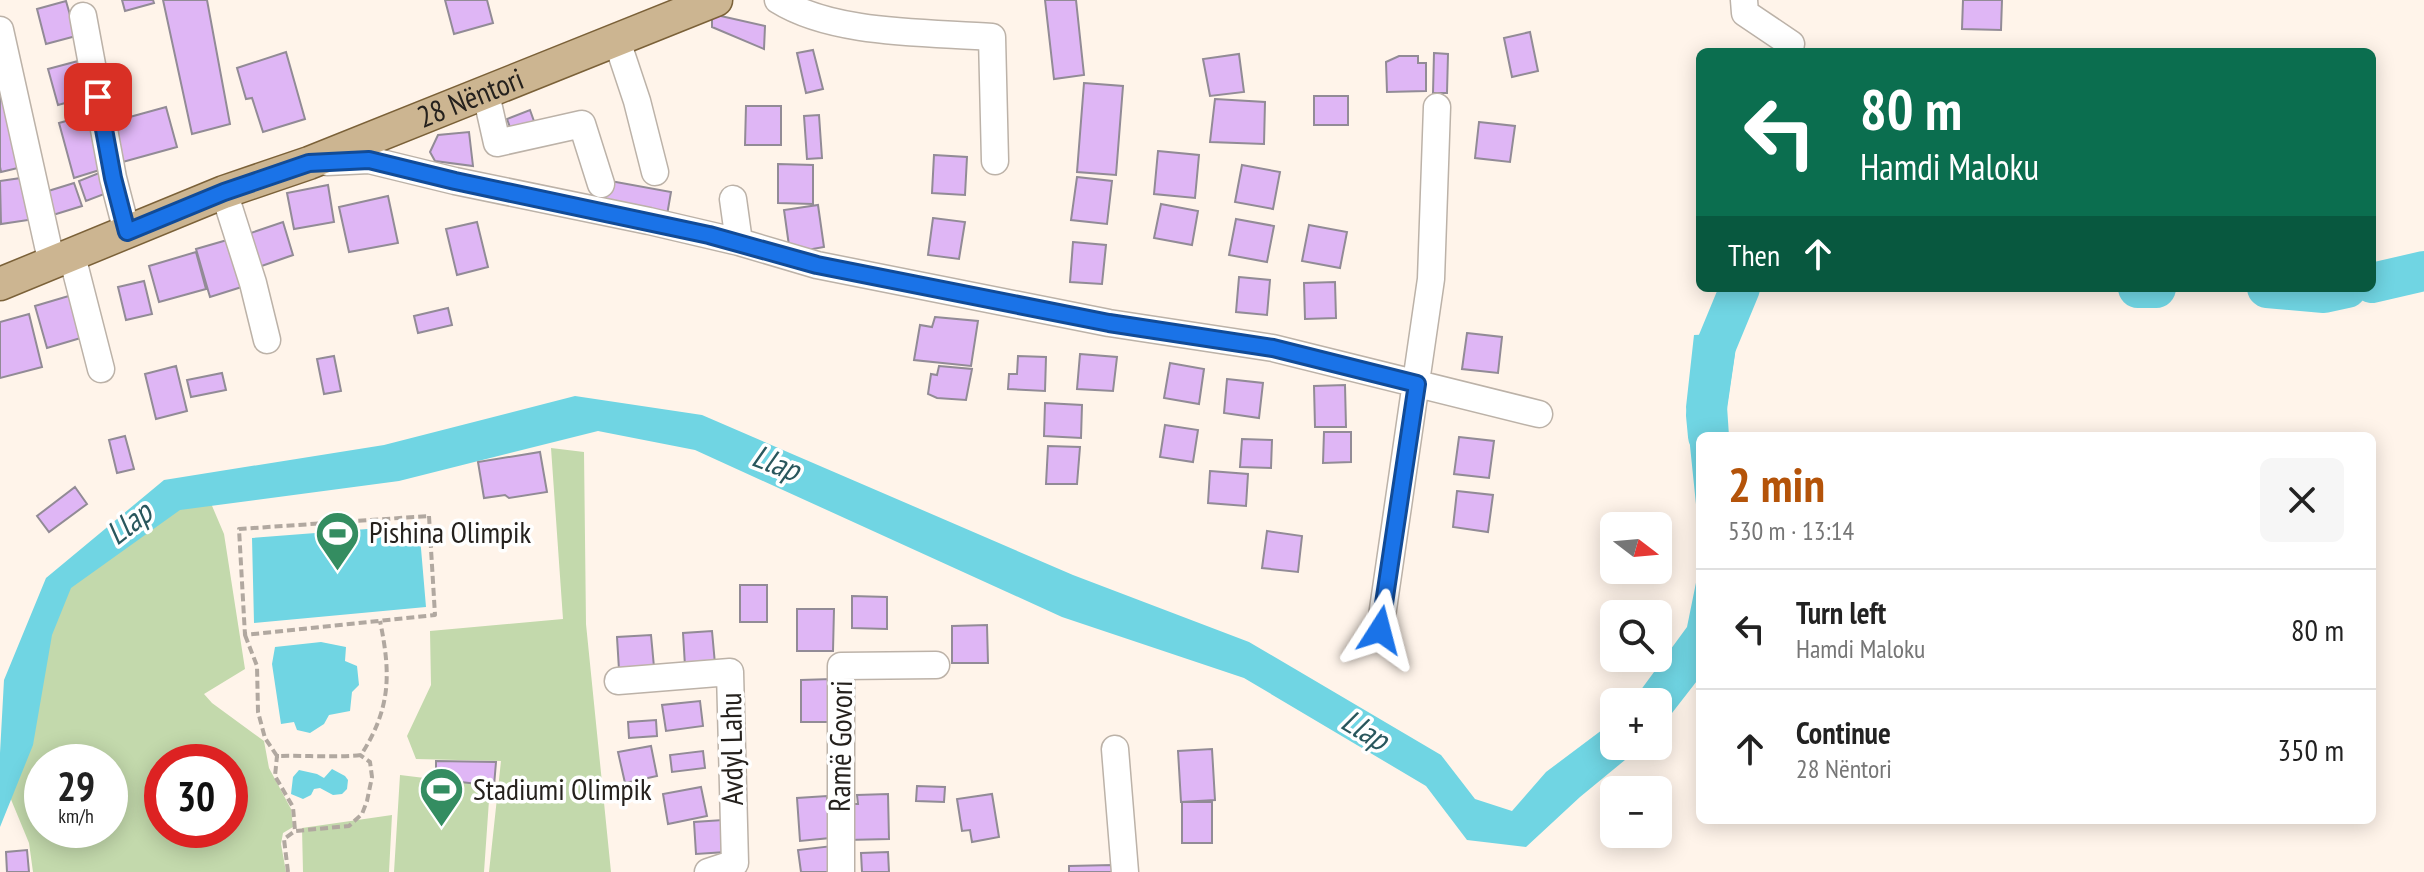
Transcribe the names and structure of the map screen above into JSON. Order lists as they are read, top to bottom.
{
  "streets": {
    "main road": ["28 Nëntori"],
    "street": ["Ramë Govori", "Avdyl Lahu"]
  },
  "water": ["Llap"],
  "places": {
    "sports": ["Pishina Olimpik", "Stadiumi Olimpik"]
  },
  "north": "right",
  "page": {
    "turn": ["80 m", "Hamdi Maloku"],
    "then": "Then",
    "heading": ["2 min", "530 m · 13:14"],
    "map_buttons": ["+", "−"],
    "list": [
      {
        "name": "Turn left",
        "note": "Hamdi Maloku",
        "value": "80 m"
      },
      {
        "name": "Continue",
        "note": "28 Nëntori",
        "value": "350 m"
      }
    ],
    "speed": "29 km/h",
    "limit": "30"
  }
}
